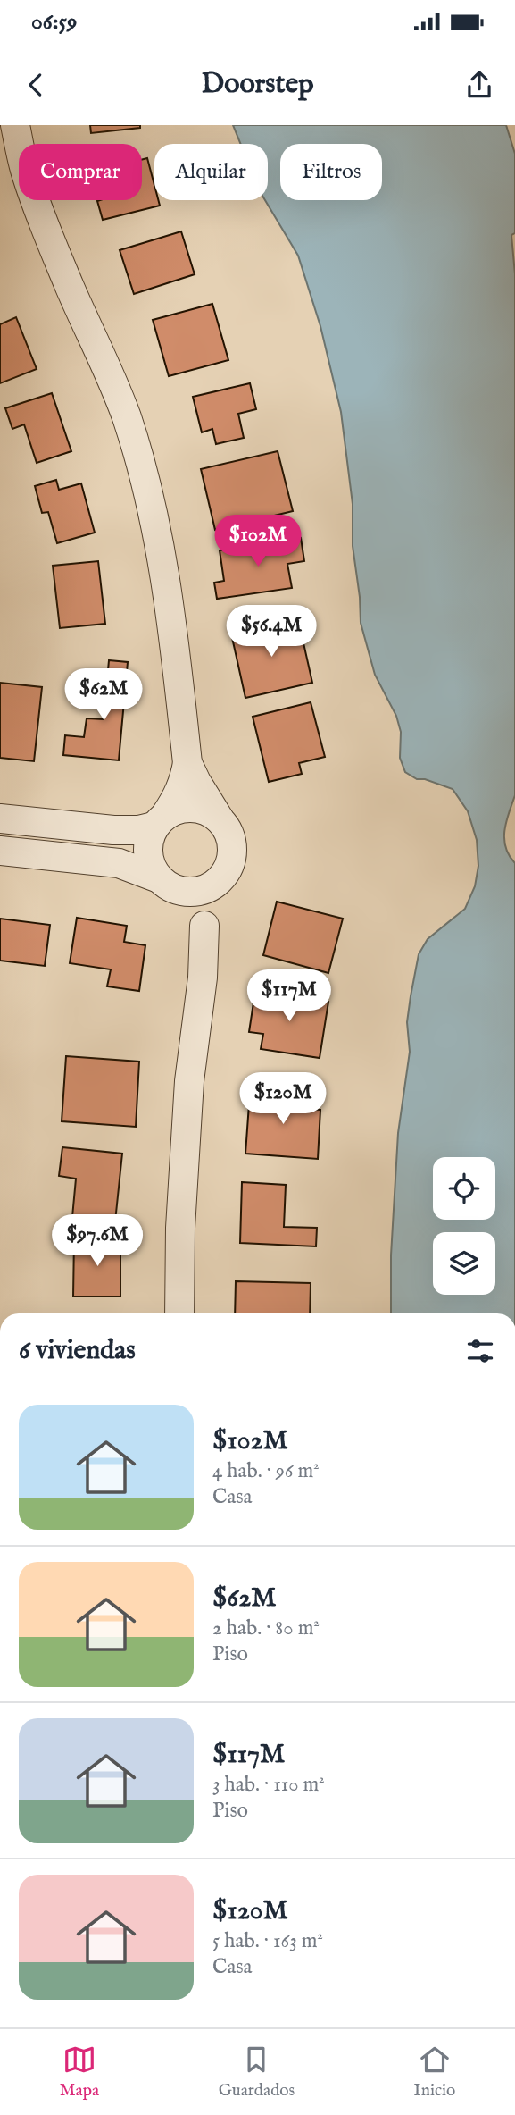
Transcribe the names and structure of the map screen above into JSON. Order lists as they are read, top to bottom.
{
  "page": {
    "status": "06:59",
    "header": "Doorstep",
    "chip": ["Comprar", "Alquilar", "Filtros"],
    "price": [
      "$102M",
      "$56.4M",
      "$62M",
      "$117M",
      "$120M",
      "$97.6M"
    ],
    "heading": "6 viviendas",
    "list": [
      {
        "name": "$102M",
        "note": "4 hab. · 96 m² · Casa"
      },
      {
        "name": "$62M",
        "note": "2 hab. · 80 m² · Piso"
      },
      {
        "name": "$117M",
        "note": "3 hab. · 110 m² · Piso"
      },
      {
        "name": "$120M",
        "note": "5 hab. · 163 m² · Casa"
      }
    ],
    "tabs": ["Mapa", "Guardados", "Inicio"]
  }
}
